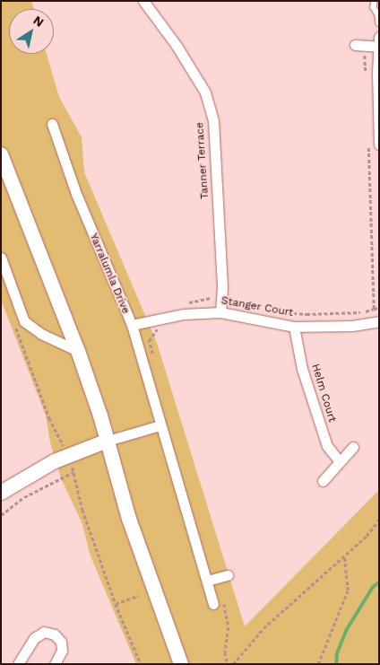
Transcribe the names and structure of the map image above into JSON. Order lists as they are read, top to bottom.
{
  "streets": {
    "street": [
      "Tanner Terrace",
      "Yarralumla Drive",
      "Stanger Court",
      "Helm Court"
    ]
  },
  "crossings": [
    ["Tanner Terrace", "Stanger Court"],
    ["Yarralumla Drive", "Stanger Court"],
    ["Stanger Court", "Helm Court"]
  ],
  "north": "top right"
}
